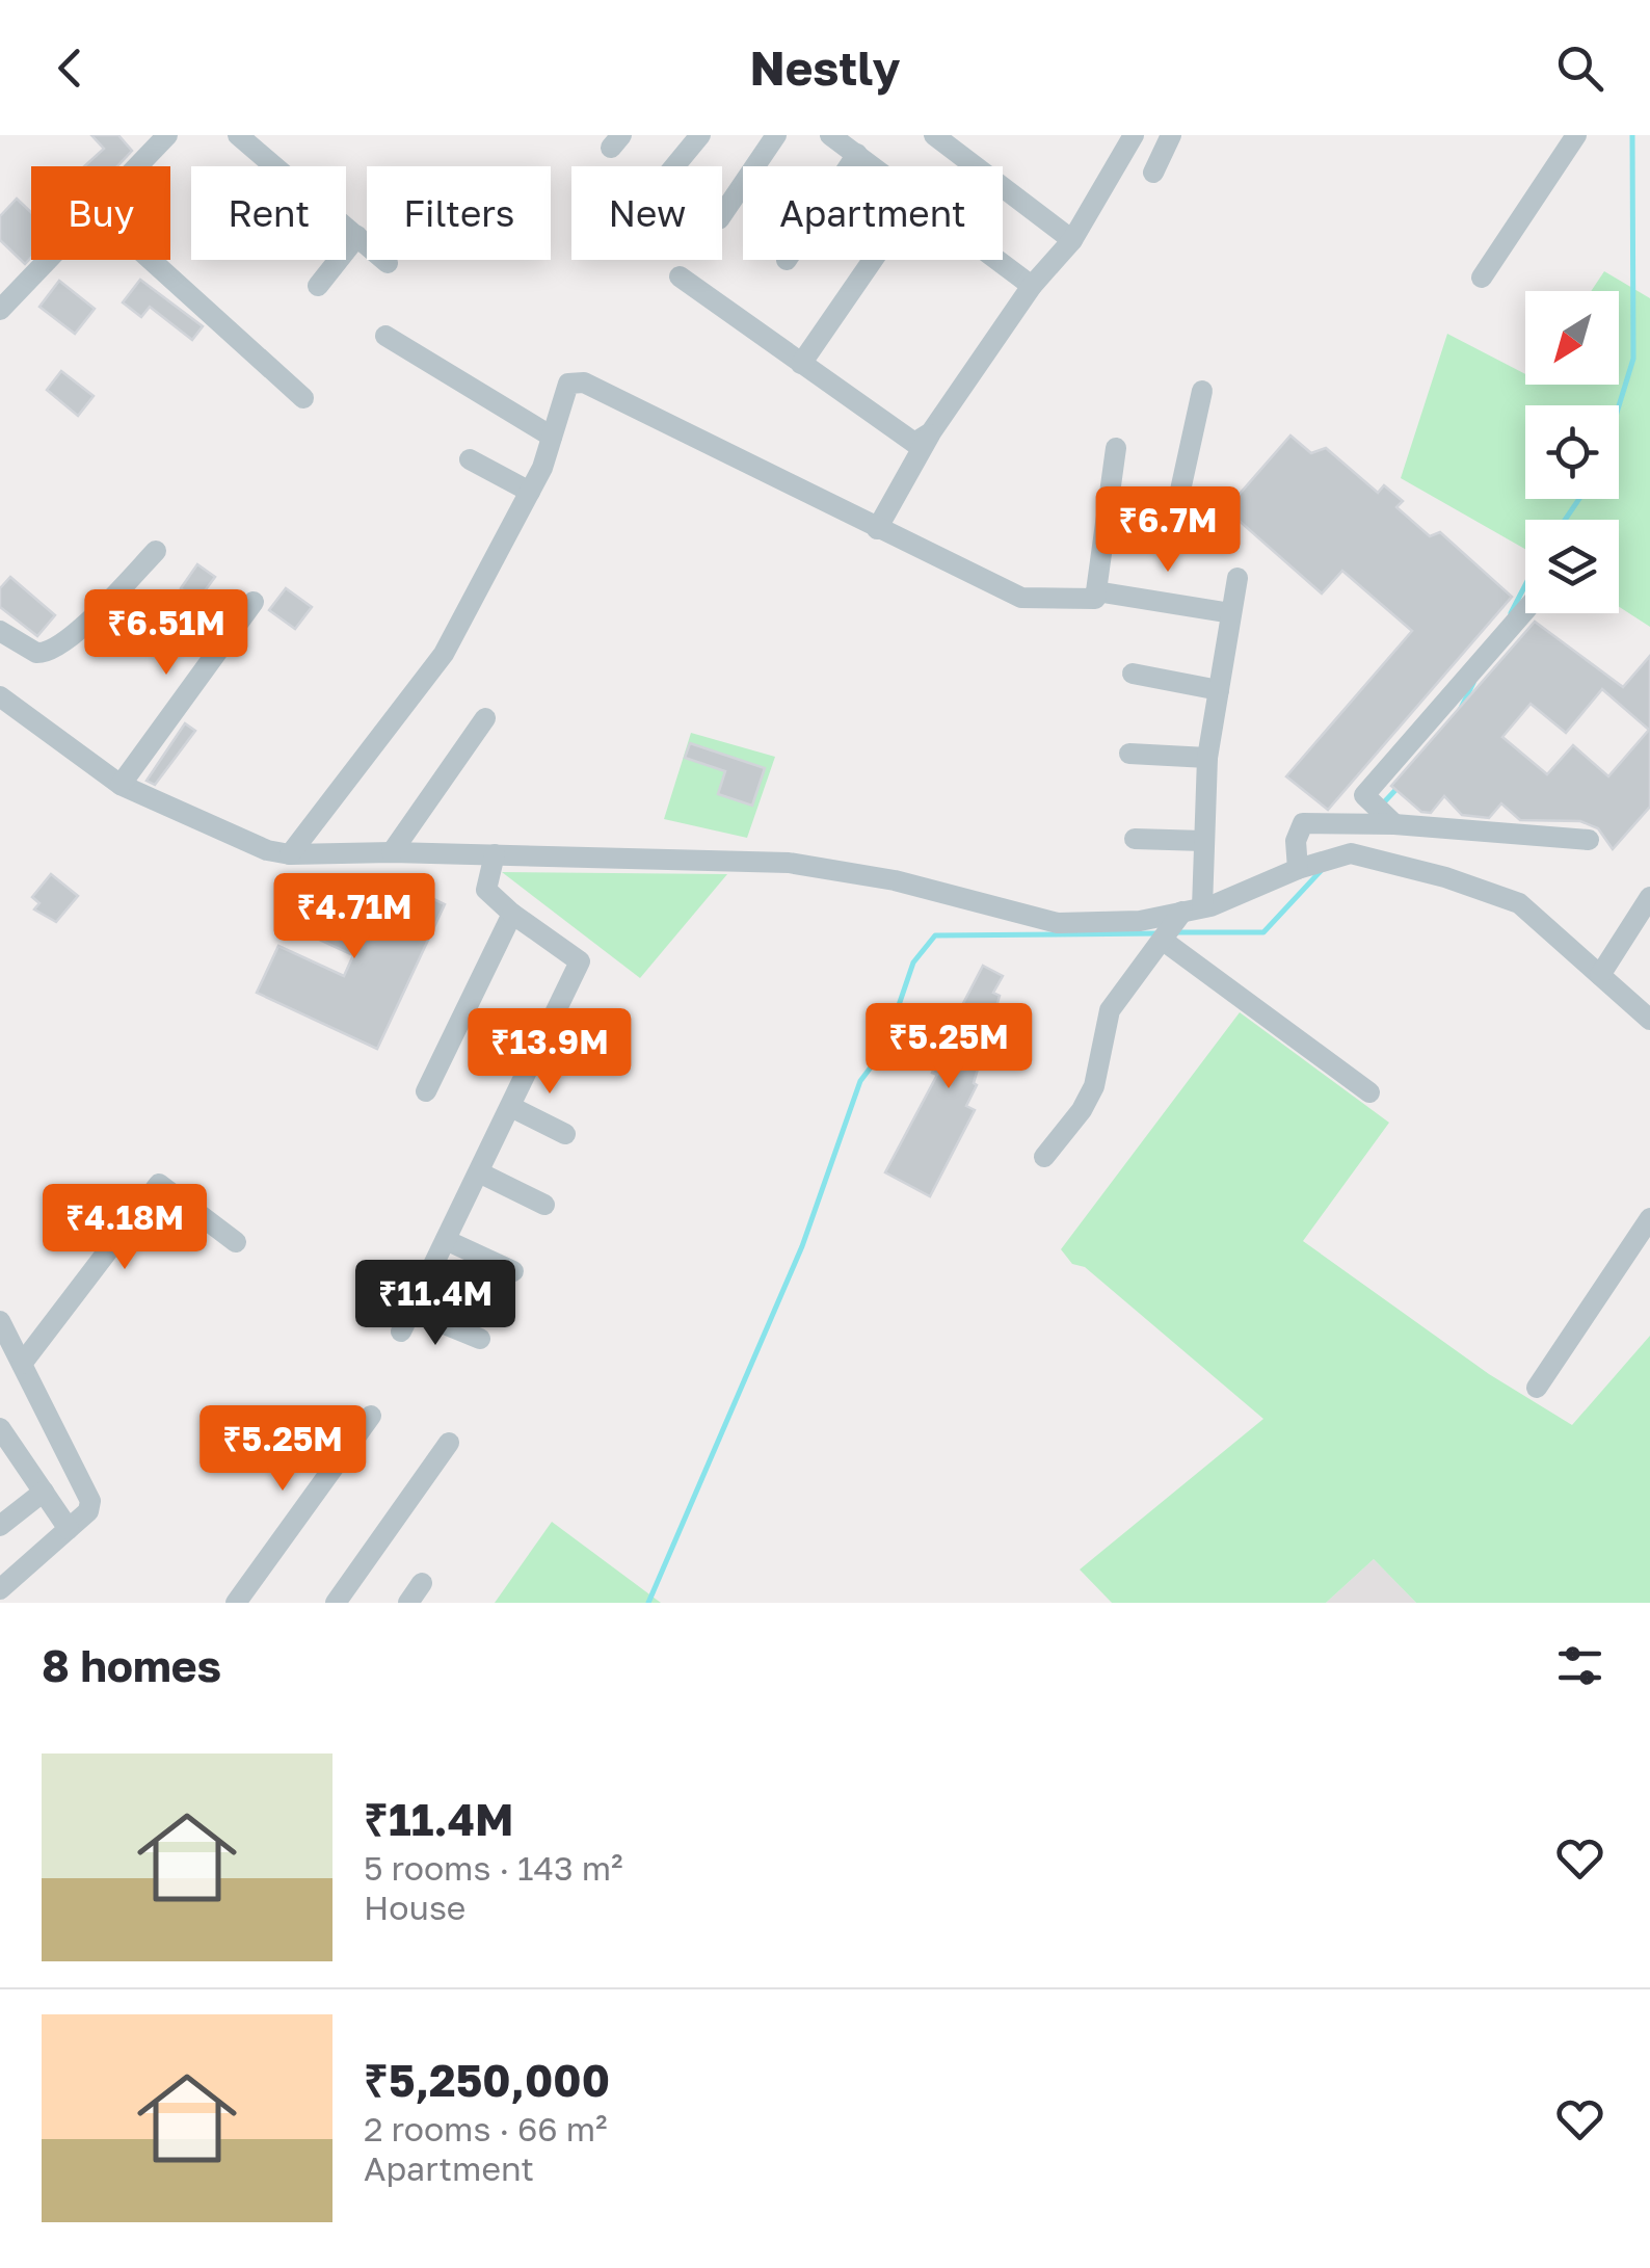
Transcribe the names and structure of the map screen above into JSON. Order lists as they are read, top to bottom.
{
  "north": "bottom left",
  "page": {
    "header": "Nestly",
    "chip": [
      "Buy",
      "Rent",
      "Filters",
      "New",
      "Apartment"
    ],
    "price": [
      "₹6.7M",
      "₹6.51M",
      "₹4.71M",
      "₹5.25M",
      "₹13.9M",
      "₹4.18M",
      "₹11.4M",
      "₹5.25M"
    ],
    "heading": "8 homes",
    "list": [
      {
        "name": "₹11.4M",
        "note": "5 rooms · 143 m² · House"
      },
      {
        "name": "₹5,250,000",
        "note": "2 rooms · 66 m² · Apartment"
      }
    ]
  }
}
